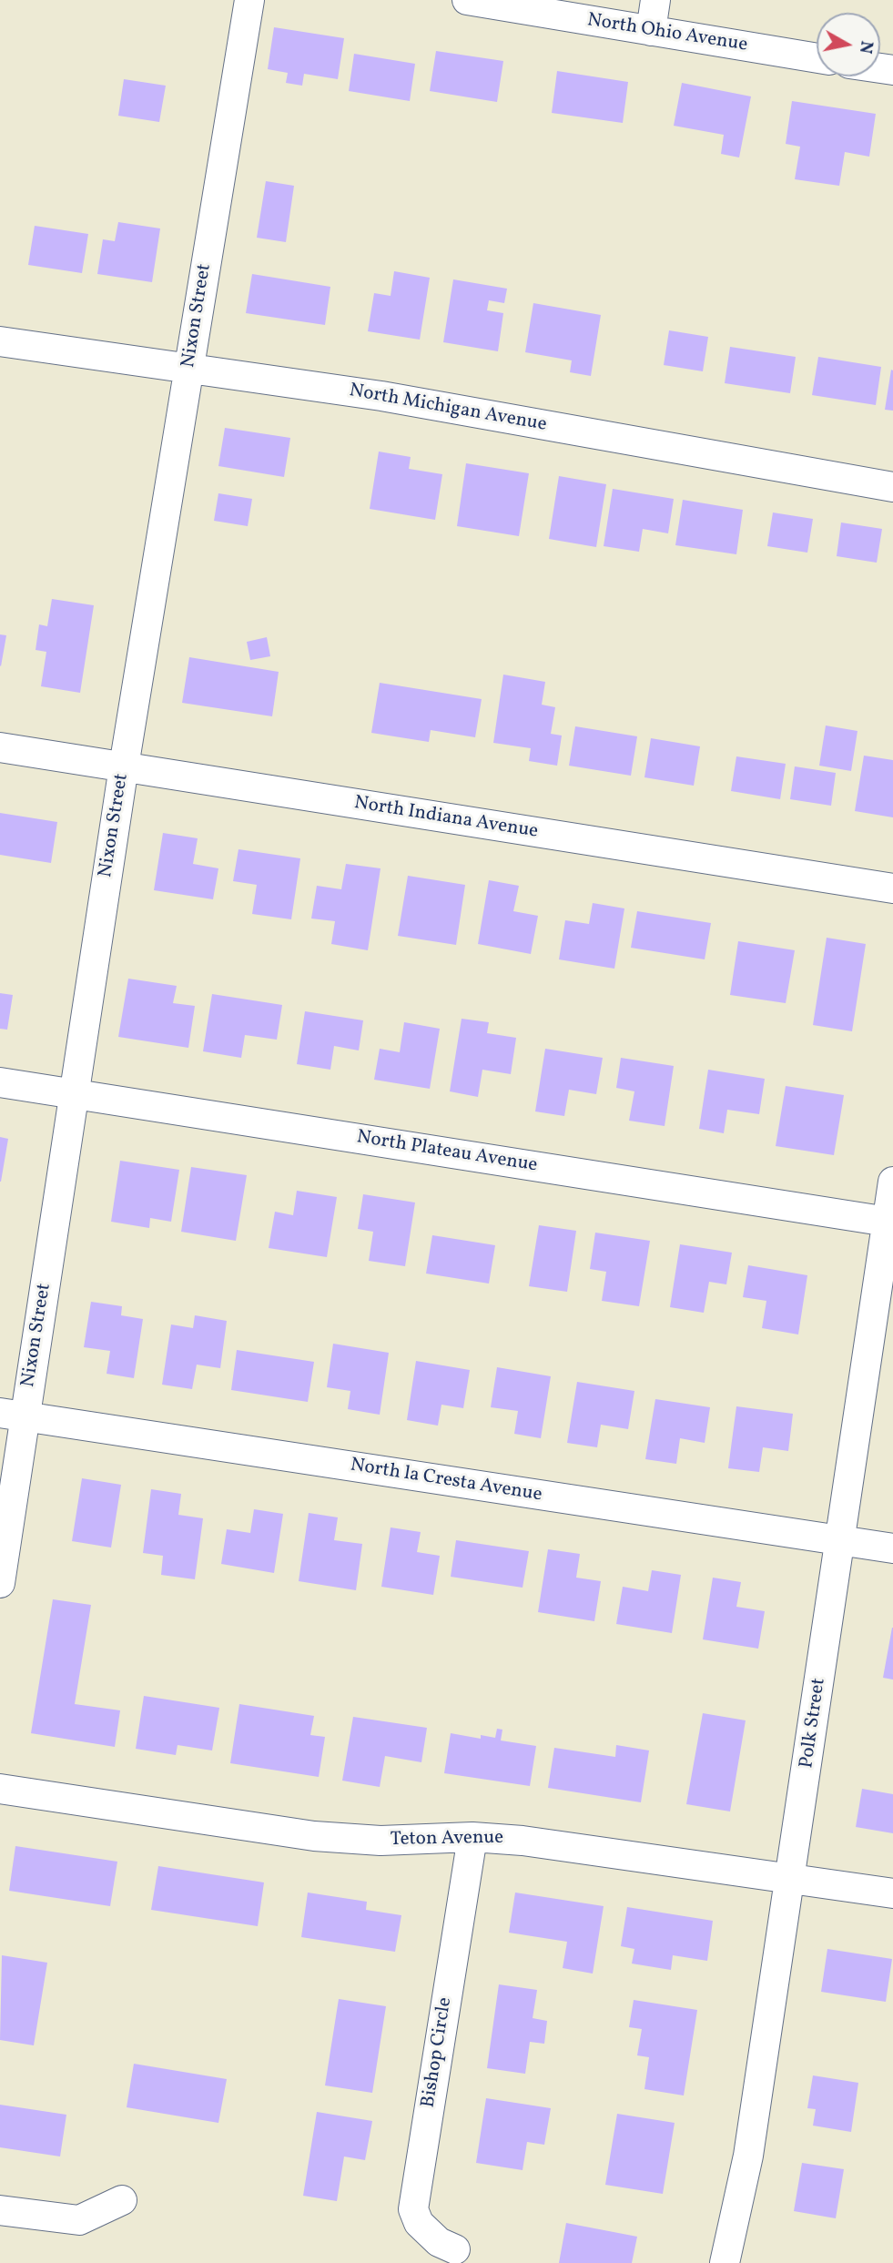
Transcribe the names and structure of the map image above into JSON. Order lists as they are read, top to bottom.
{
  "streets": {
    "street": [
      "North Ohio Avenue",
      "Nixon Street",
      "North Michigan Avenue",
      "North Indiana Avenue",
      "North Plateau Avenue",
      "North la Cresta Avenue",
      "Polk Street",
      "Teton Avenue",
      "Bishop Circle"
    ]
  },
  "crossings": [
    ["Nixon Street", "North Michigan Avenue"],
    ["Nixon Street", "North Indiana Avenue"],
    ["Nixon Street", "North Plateau Avenue"],
    ["Nixon Street", "North la Cresta Avenue"],
    ["North Plateau Avenue", "Polk Street"],
    ["North la Cresta Avenue", "Polk Street"],
    ["Polk Street", "Teton Avenue"],
    ["Teton Avenue", "Bishop Circle"]
  ],
  "north": "right"
}
